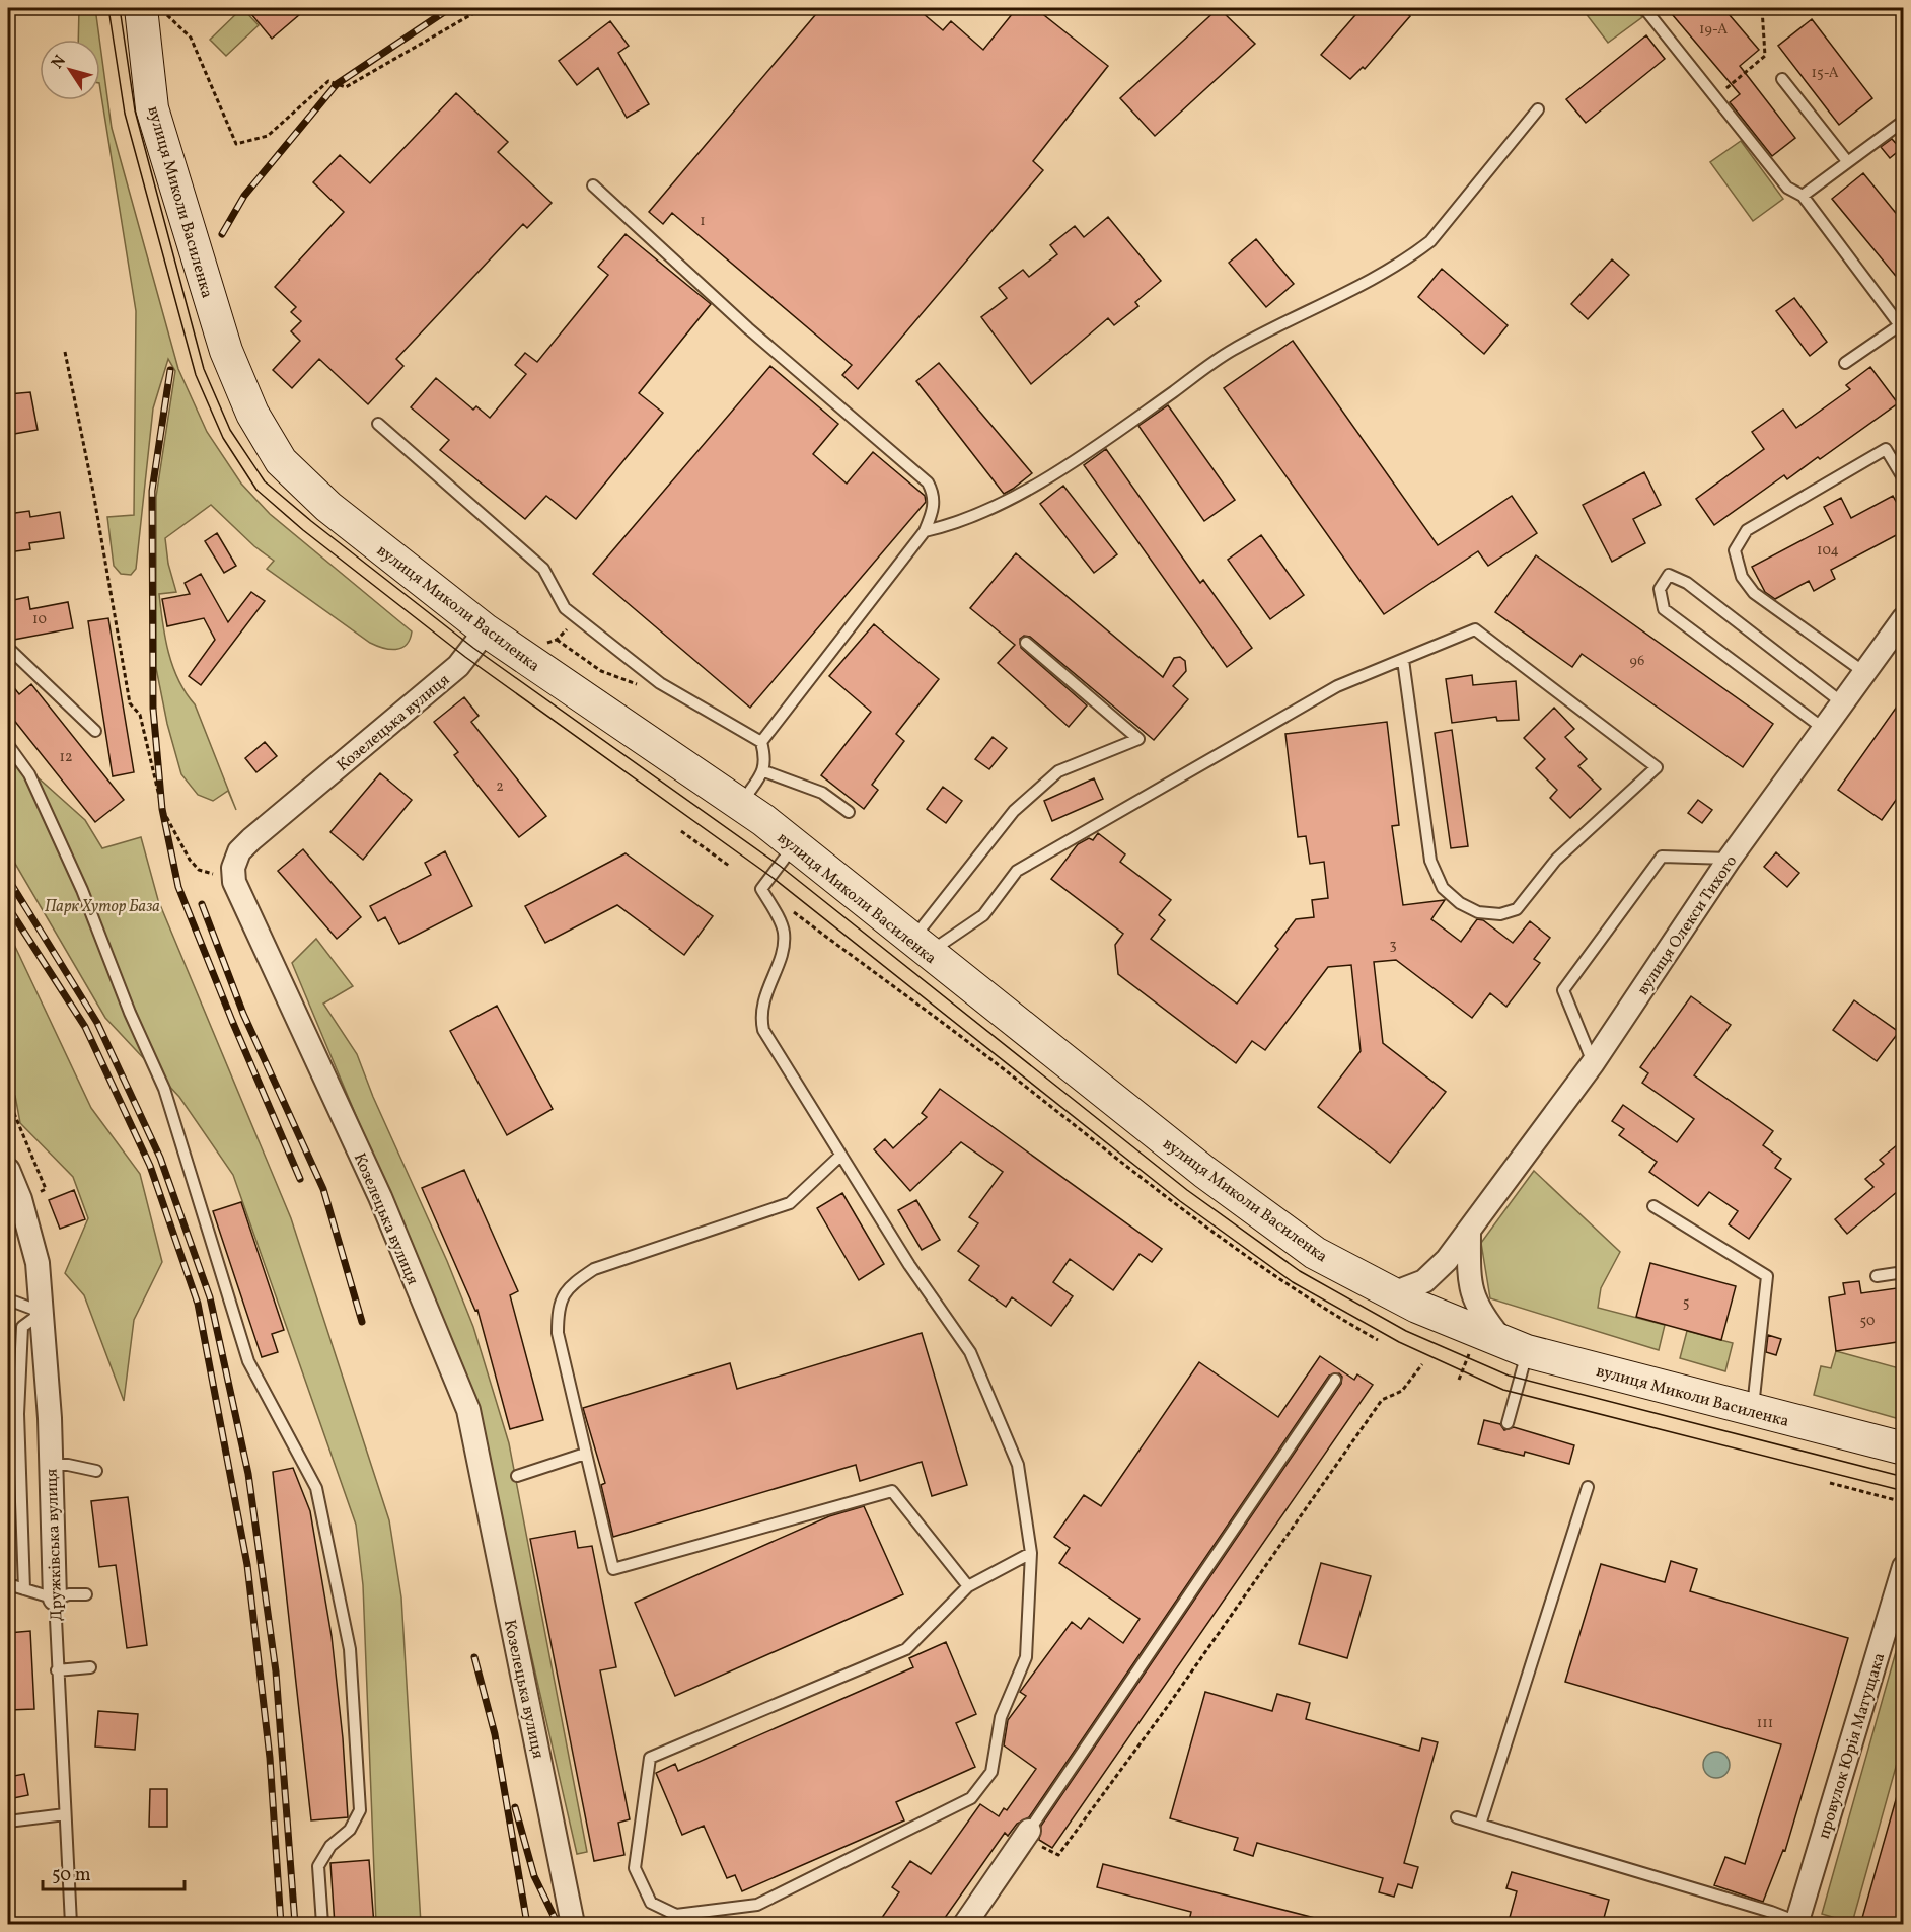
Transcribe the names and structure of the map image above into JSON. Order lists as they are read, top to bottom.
{
  "streets": {
    "main road": ["вулиця Миколи Василенка"],
    "street": [
      "Козелецька вулиця",
      "вулиця Олекси Тихого",
      "Дружківська вулиця",
      "провулок Юрія Матущака"
    ]
  },
  "crossings": [
    ["вулиця Миколи Василенка", "Козелецька вулиця"],
    ["вулиця Миколи Василенка", "вулиця Олекси Тихого"]
  ],
  "parks": ["Парк Хутор База"],
  "house_numbers": [
    "19-А",
    "15-А",
    "1",
    "104",
    "10",
    "96",
    "12",
    "2",
    "3",
    "5",
    "50",
    "111"
  ],
  "scale_bar": "50 m",
  "north": "top left"
}
